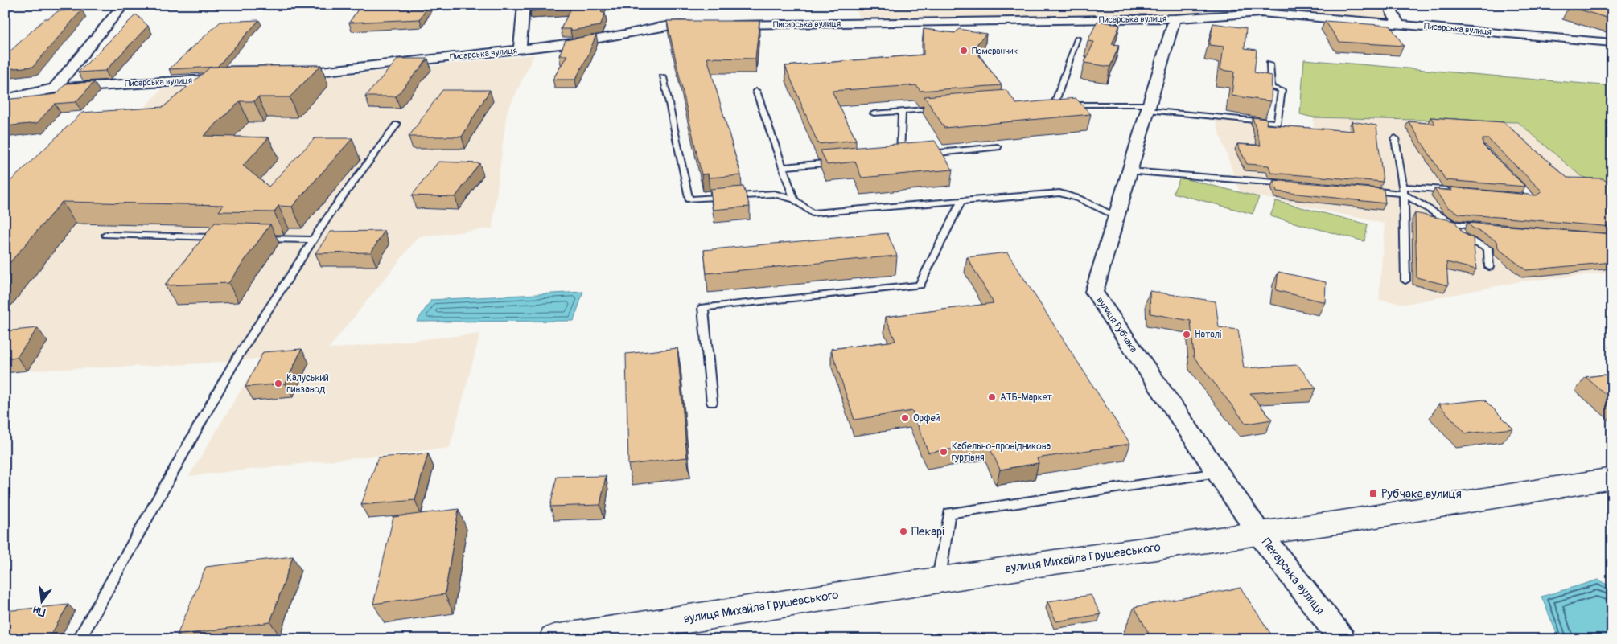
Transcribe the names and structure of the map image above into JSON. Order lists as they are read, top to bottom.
{
  "streets": {
    "main road": ["вулиця Михайла Грушевського"],
    "street": ["Писарська вулиця", "вулиця Рубчака", "Пекарська вулиця"]
  },
  "crossings": [
    ["Писарська вулиця", "вулиця Рубчака"],
    ["вулиця Рубчака", "вулиця Михайла Грушевського"],
    ["вулиця Рубчака", "Пекарська вулиця"],
    ["вулиця Михайла Грушевського", "Пекарська вулиця"]
  ],
  "places": {
    "other": [
      "Померанчик",
      "Наталі",
      "Калуський пивзавод",
      "АТБ-Маркет",
      "Орфей",
      "Кабельно-провідникова гуртівня",
      "Пекарі"
    ],
    "transit": ["Рубчака вулиця"]
  },
  "north": "bottom"
}
